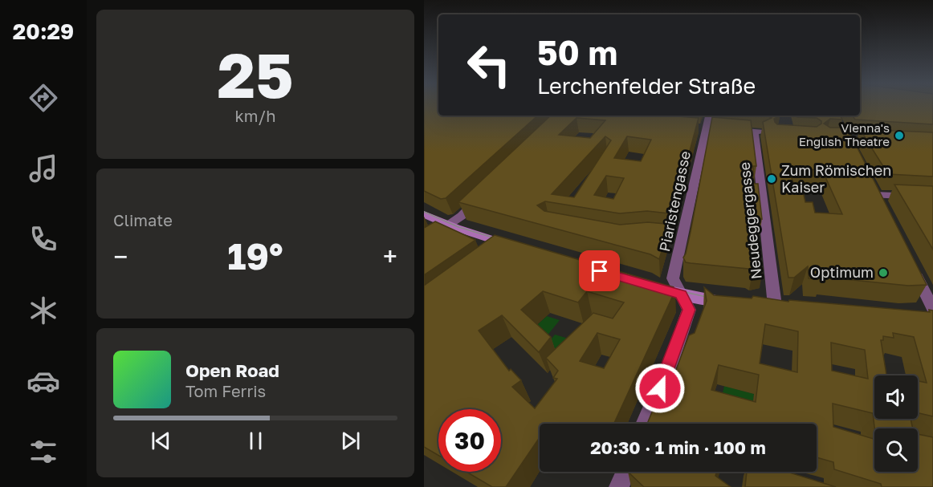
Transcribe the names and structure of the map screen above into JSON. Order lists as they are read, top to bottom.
{
  "streets": {
    "street": ["Piaristengasse", "Neudeggergasse"]
  },
  "places": ["Vienna's English Theatre", "Zum Römischen Kaiser", "Optimum"],
  "page": {
    "tabs": "20:29",
    "tile": [
      ["25", "km/h"],
      "Climate"
    ],
    "turn": ["50 m", "Lerchenfelder Straße"],
    "heat": ["−", "19°", "+"],
    "song": ["Open Road", "Tom Ferris"],
    "limit": "30",
    "trip": "20:30 · 1 min · 100 m"
  }
}
